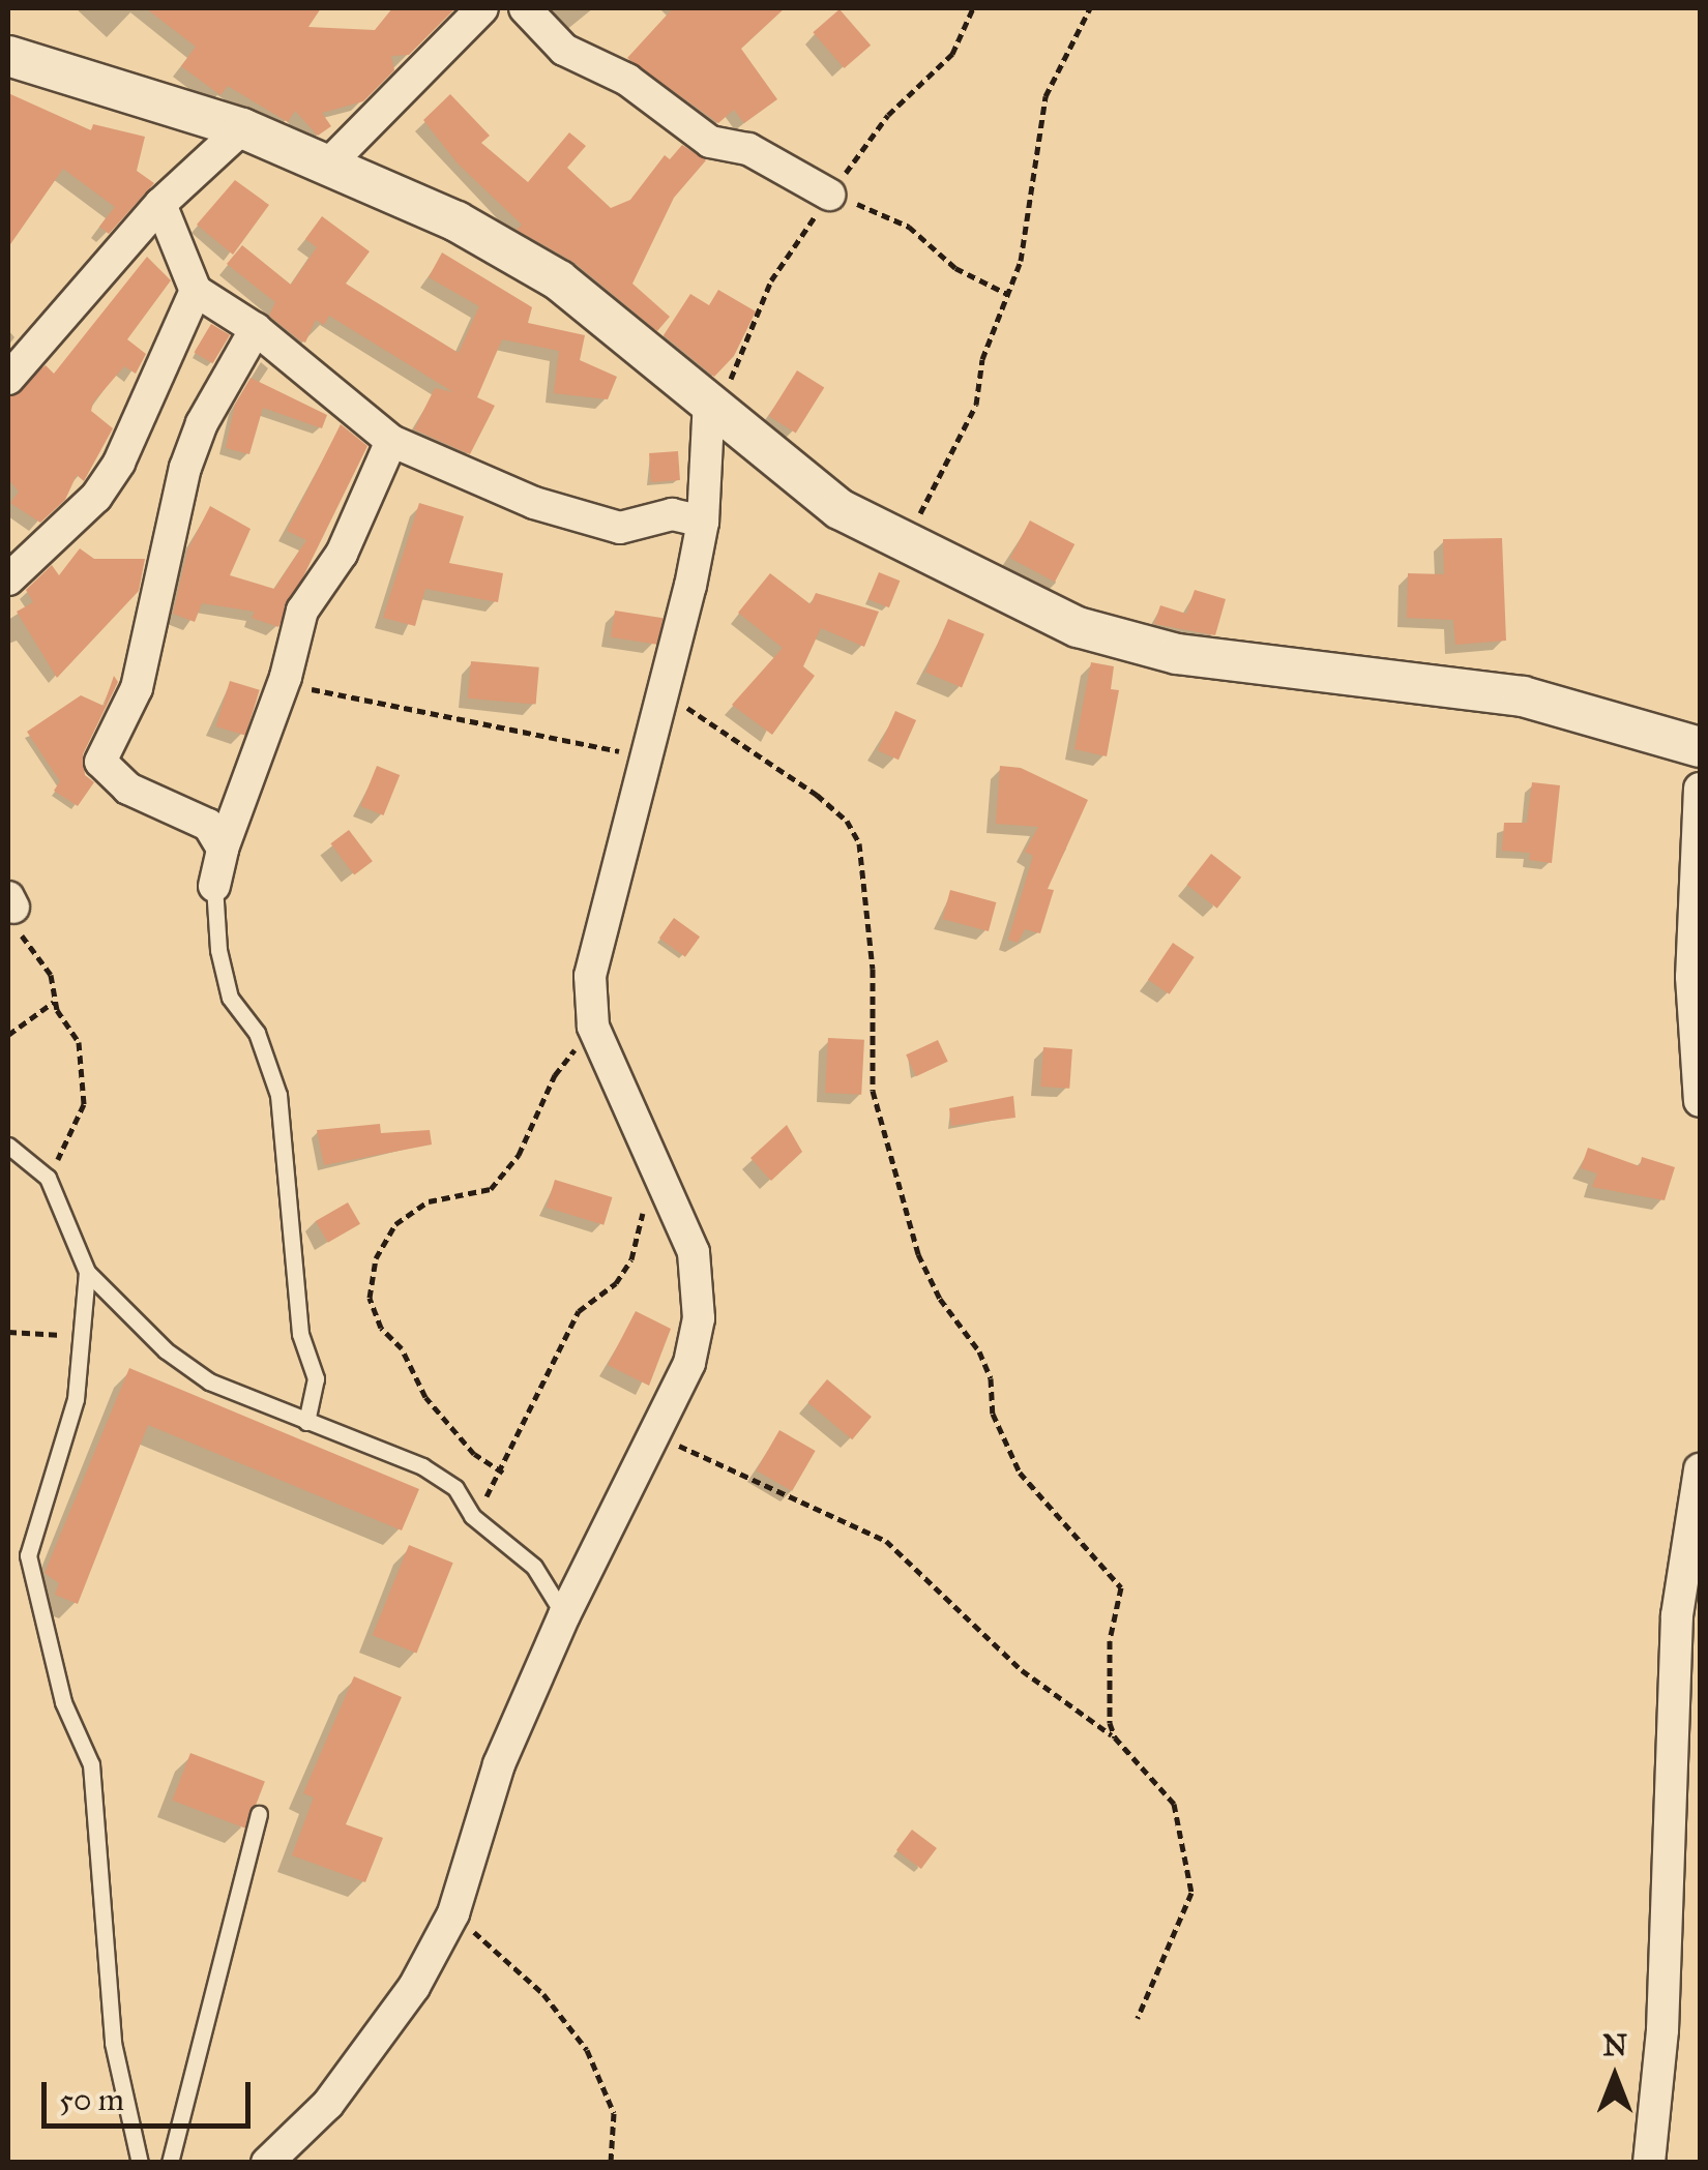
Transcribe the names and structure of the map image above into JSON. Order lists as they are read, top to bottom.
{
  "scale_bar": "50 m",
  "north": "top"
}
